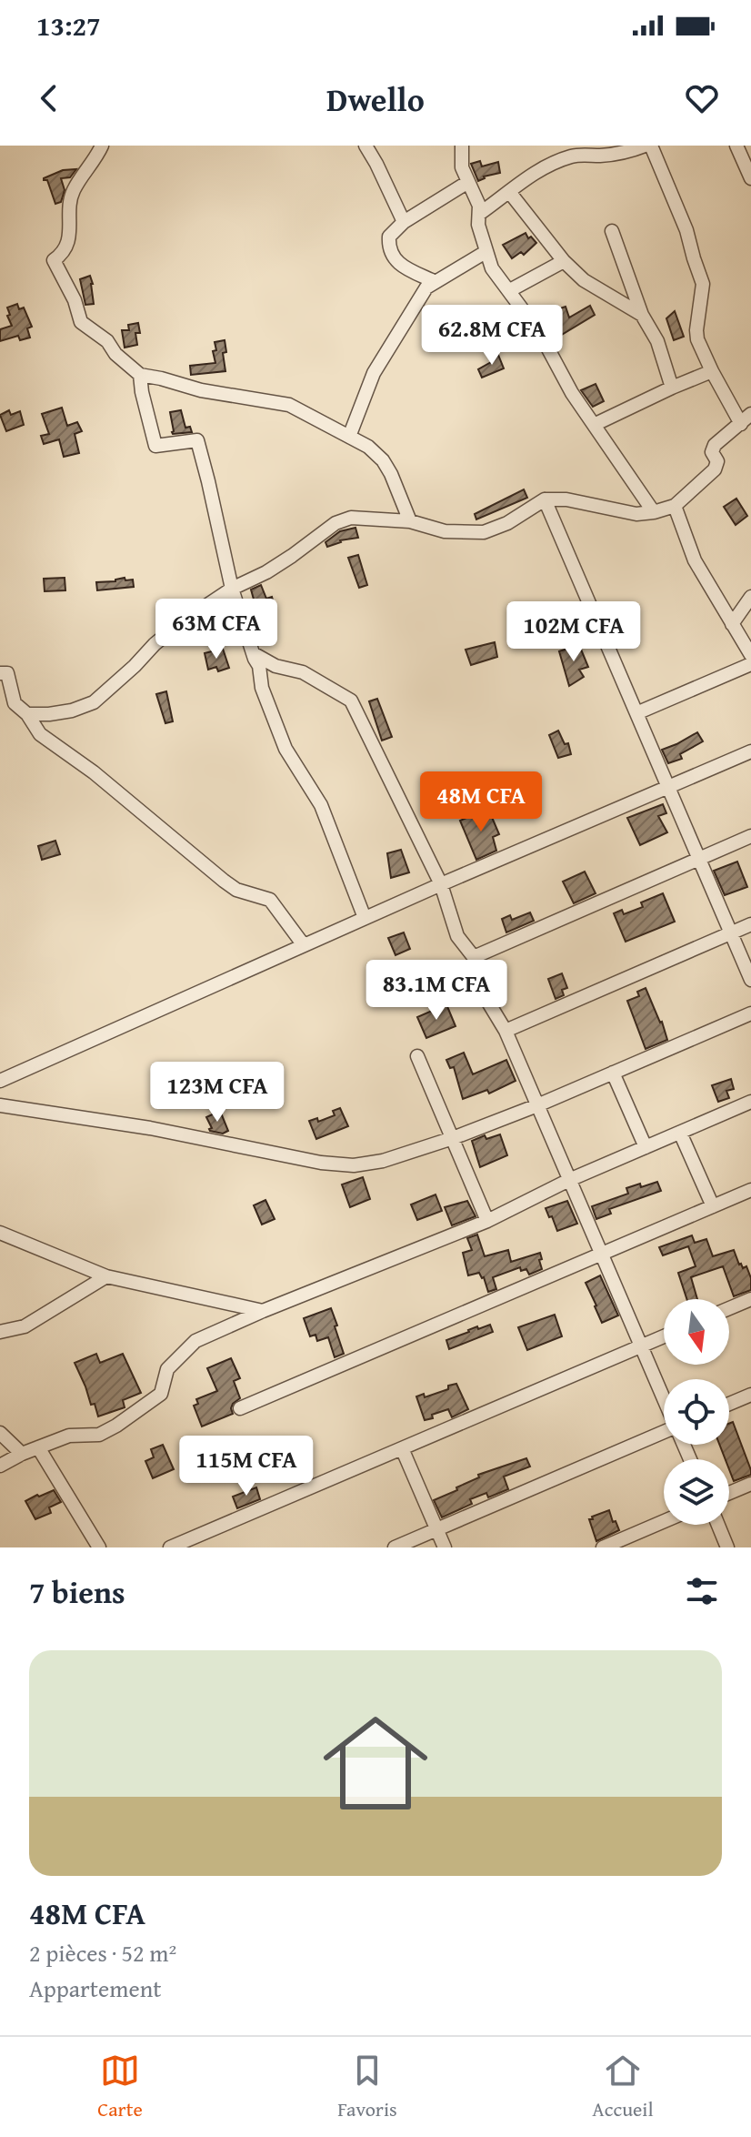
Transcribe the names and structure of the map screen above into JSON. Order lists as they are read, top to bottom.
{
  "north": "bottom",
  "page": {
    "status": "13:27",
    "header": "Dwello",
    "price": [
      "62.8M CFA",
      "63M CFA",
      "102M CFA",
      "48M CFA",
      "83.1M CFA",
      "123M CFA",
      "115M CFA"
    ],
    "heading": "7 biens",
    "list": [
      {
        "name": "48M CFA",
        "note": "2 pièces · 52 m² · Appartement"
      }
    ],
    "tabs": ["Carte", "Favoris", "Accueil"]
  }
}
